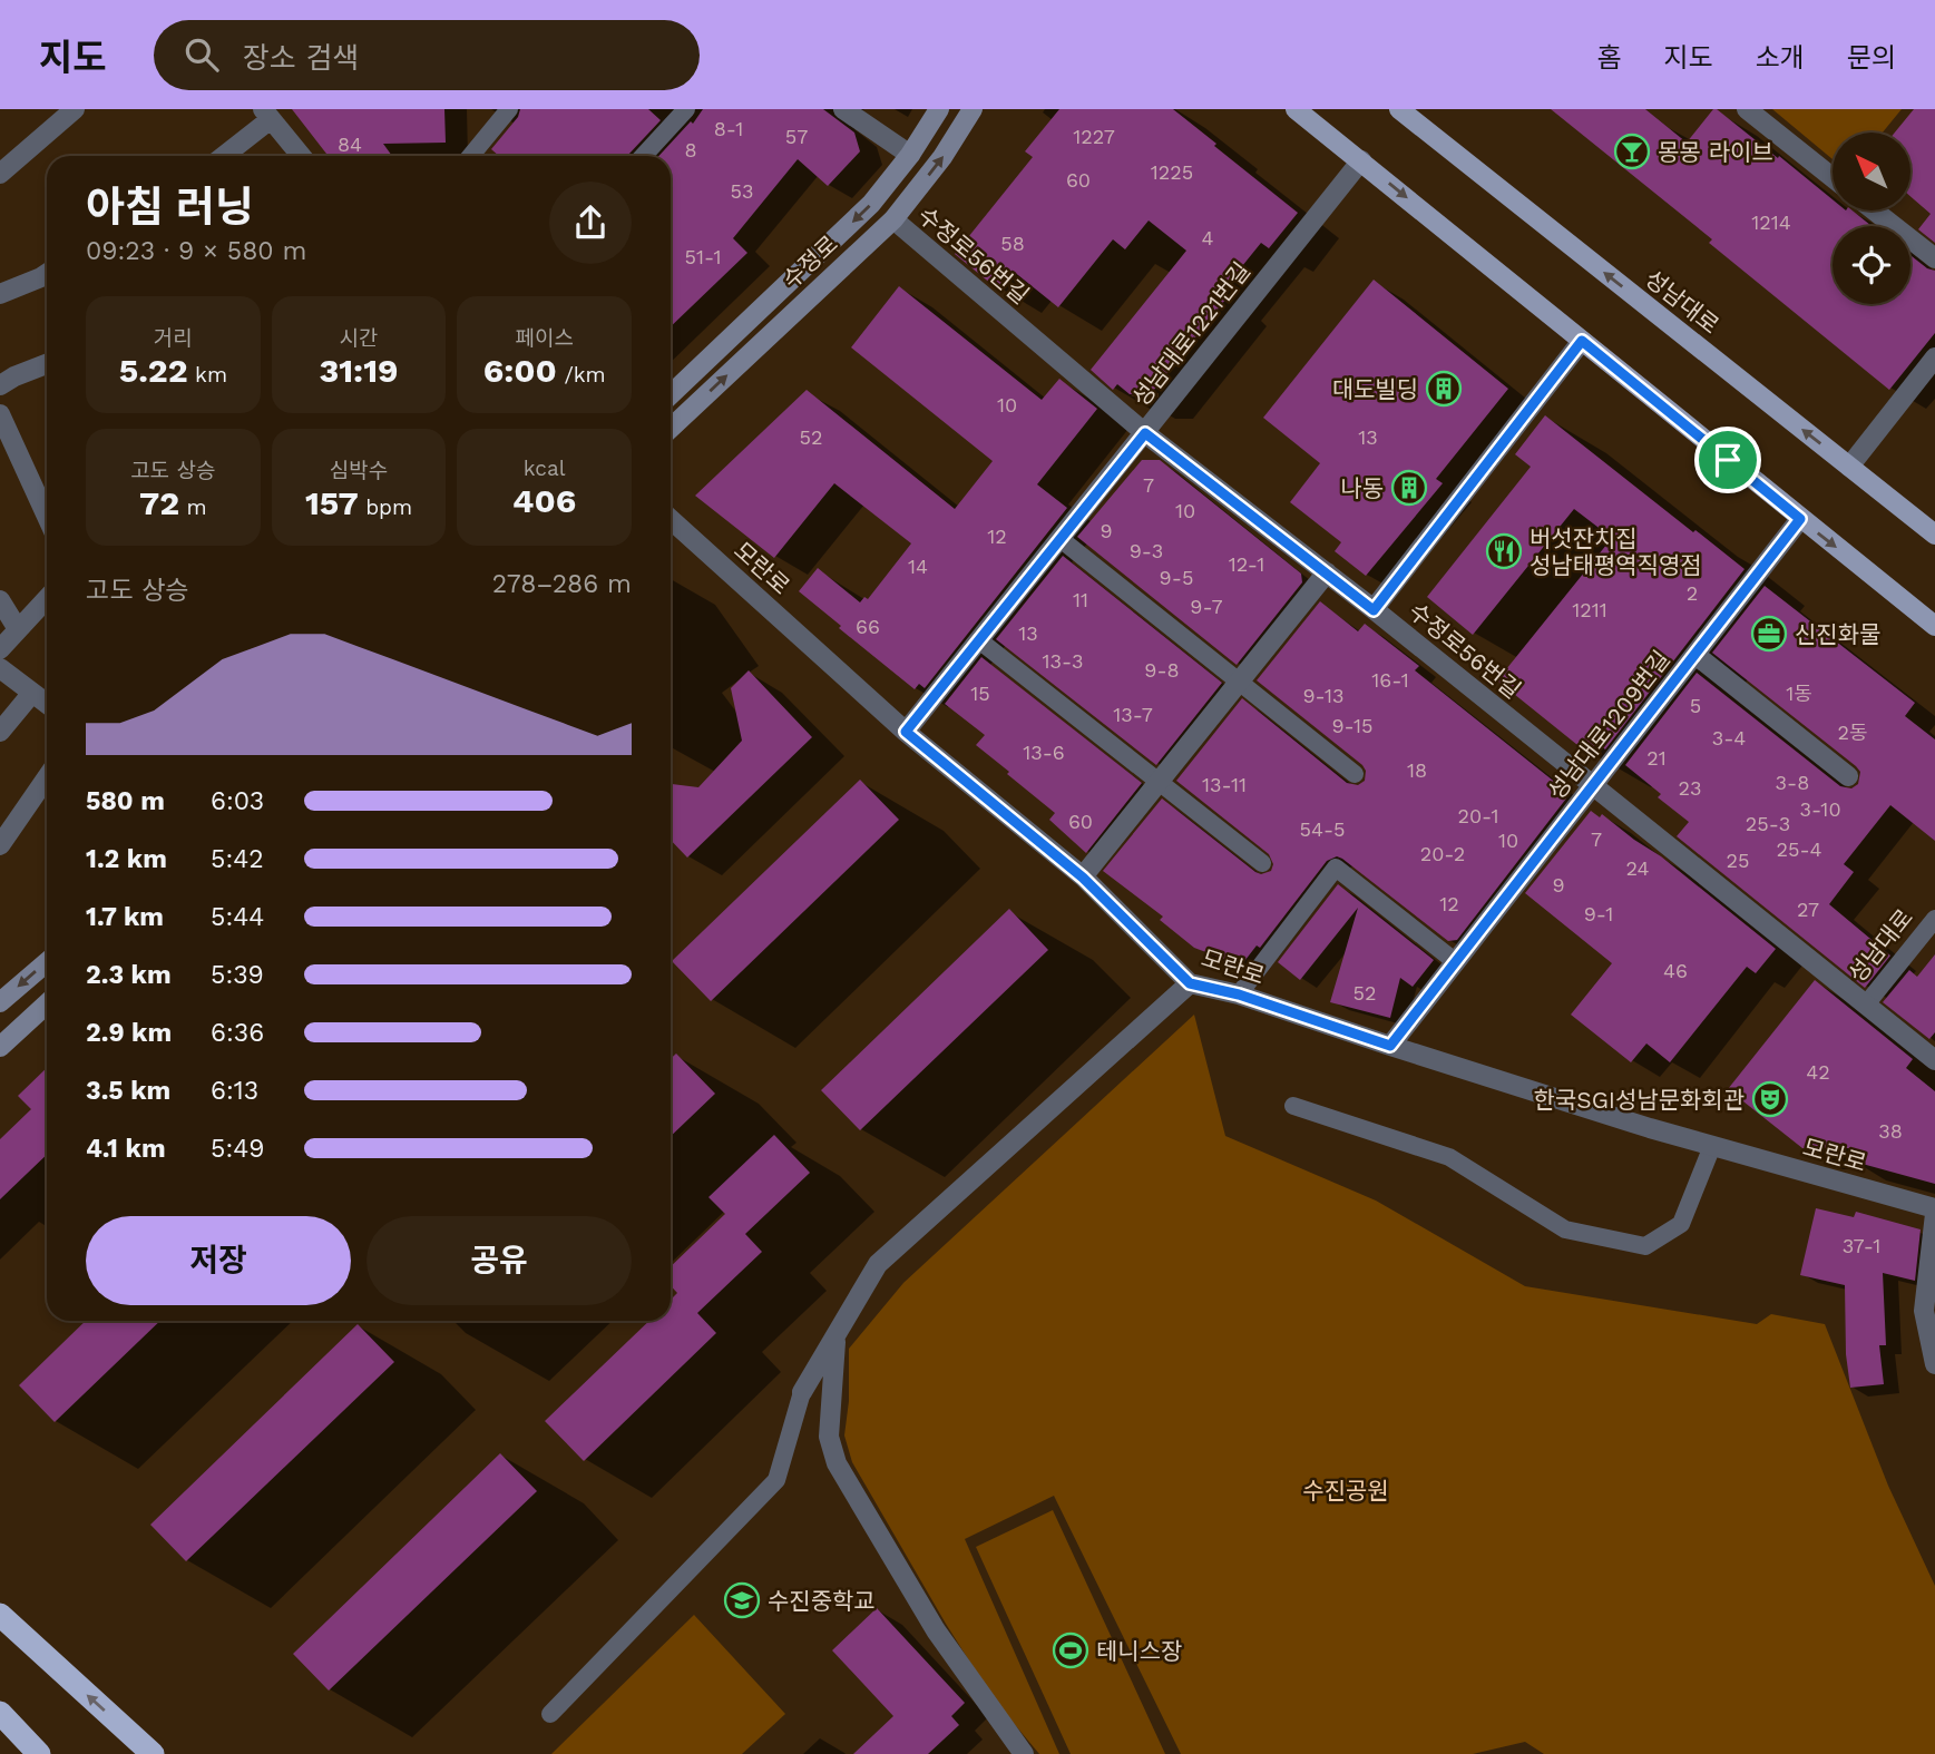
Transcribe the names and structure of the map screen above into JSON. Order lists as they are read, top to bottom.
{
  "streets": {
    "main road": ["수정로", "성남대로"],
    "street": [
      "수정로56번길",
      "성남대로1221번길",
      "모란로",
      "성남대로1209번길"
    ]
  },
  "crossings": [
    ["수정로56번길", "수정로"],
    ["수정로56번길", "성남대로"],
    ["수정로56번길", "성남대로1221번길"],
    ["수정로56번길", "성남대로1209번길"],
    ["성남대로1221번길", "모란로"],
    ["모란로", "성남대로1209번길"]
  ],
  "parks": ["수진공원"],
  "places": {
    "bar": ["몽몽 라이브"],
    "building": ["대도빌딩", "나동"],
    "restaurant": ["버섯잔치집 성남태평역직영점"],
    "office": ["신진화물"],
    "theatre": ["한국SGI성남문화회관"],
    "school or university": ["수진중학교"],
    "sports": ["테니스장"]
  },
  "house_numbers": [
    "8-1",
    "57",
    "1227",
    "84",
    "8",
    "1225",
    "60",
    "53",
    "1214",
    "4",
    "58",
    "51-1",
    "10",
    "52",
    "13",
    "7",
    "10",
    "9",
    "12",
    "9-3",
    "12-1",
    "14",
    "9-5",
    "2",
    "11",
    "9-7",
    "1211",
    "66",
    "13",
    "13-3",
    "9-8",
    "16-1",
    "15",
    "1동",
    "9-13",
    "5",
    "13-7",
    "9-15",
    "2동",
    "3-4",
    "13-6",
    "21",
    "18",
    "3-8",
    "13-11",
    "23",
    "3-10",
    "20-1",
    "60",
    "25-3",
    "54-5",
    "7",
    "10",
    "25-4",
    "20-2",
    "25",
    "24",
    "9",
    "12",
    "27",
    "9-1",
    "46",
    "52",
    "42",
    "38",
    "37-1"
  ],
  "north": "top left",
  "page": {
    "header": "지도",
    "search": "장소 검색",
    "nav": [
      "홈",
      "지도",
      "소개",
      "문의"
    ],
    "heading": ["아침 러닝", "09:23 · 9 × 580 m"],
    "stats": [
      ["거리", "5.22 km"],
      ["시간", "31:19"],
      ["페이스", "6:00 /km"],
      ["고도 상승", "72 m"],
      ["심박수", "157 bpm"],
      ["kcal", "406"]
    ],
    "chart": ["고도 상승", "278–286 m"],
    "list": [
      {
        "name": "580 m",
        "note": "6:03"
      },
      {
        "name": "1.2 km",
        "note": "5:42"
      },
      {
        "name": "1.7 km",
        "note": "5:44"
      },
      {
        "name": "2.3 km",
        "note": "5:39"
      },
      {
        "name": "2.9 km",
        "note": "6:36"
      },
      {
        "name": "3.5 km",
        "note": "6:13"
      },
      {
        "name": "4.1 km",
        "note": "5:49"
      }
    ],
    "buttons": ["저장", "공유"]
  }
}
